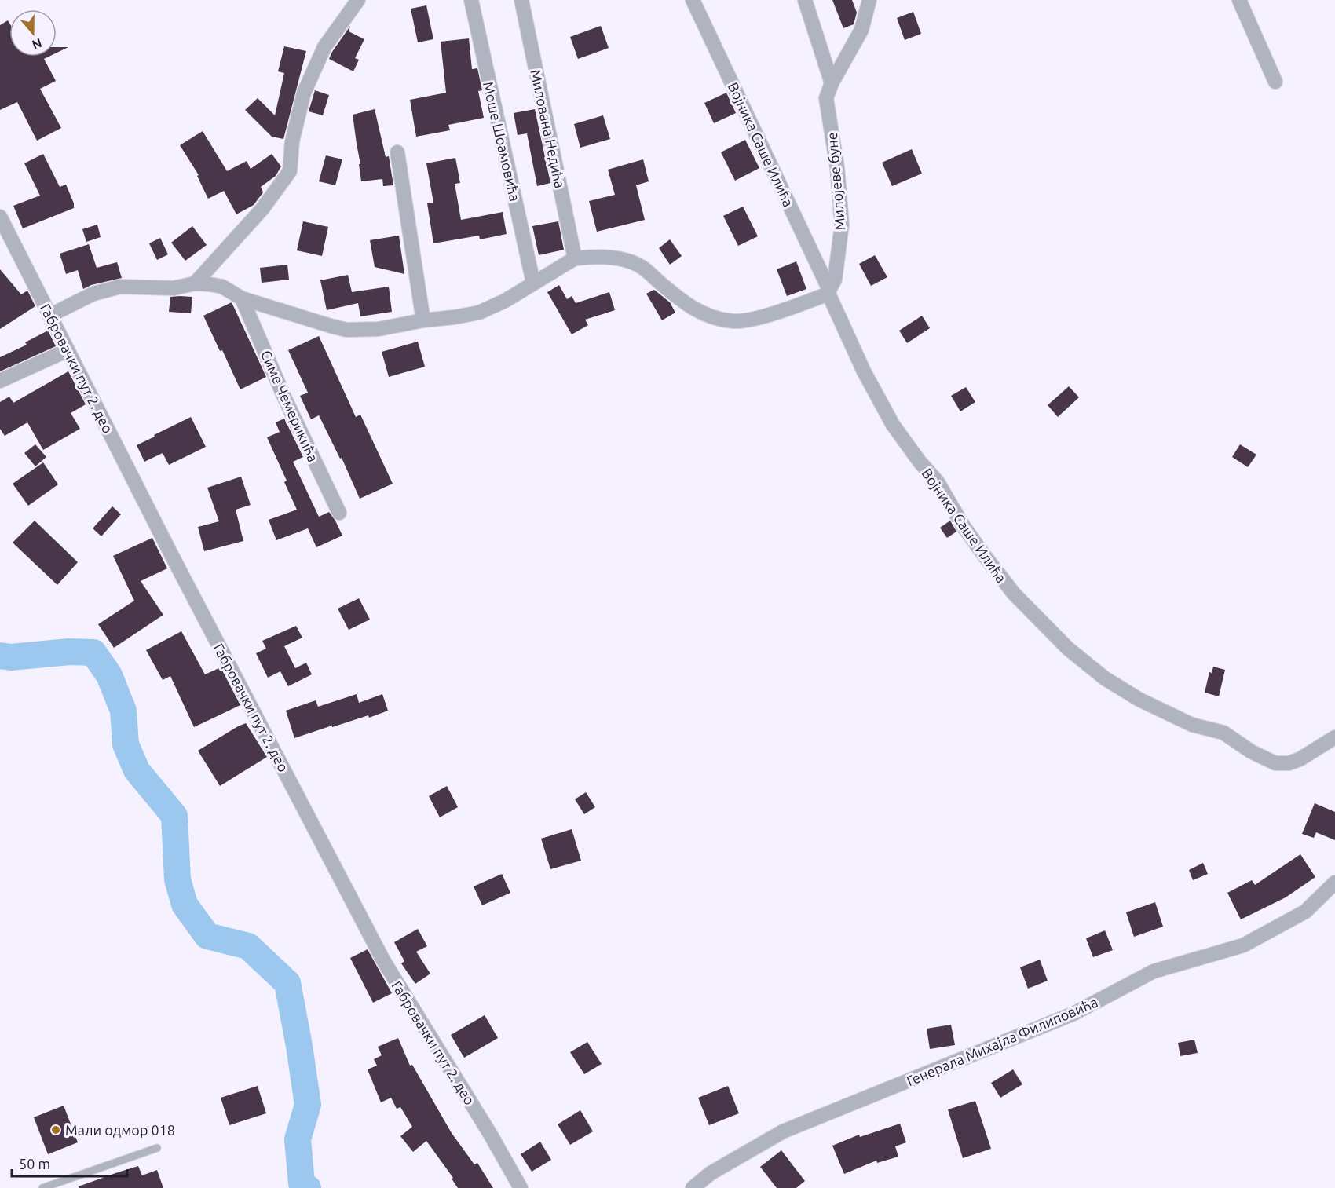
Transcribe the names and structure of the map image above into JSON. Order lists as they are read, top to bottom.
{
  "streets": {
    "street": [
      "Милована Недића",
      "Моше Шоамовића",
      "Војника Саше Илића",
      "Милојеве буне",
      "Габровачки пут 2. део",
      "Симе Чемерикића",
      "Генерала Михајла Филиповића"
    ]
  },
  "crossings": [
    ["Војника Саше Илића", "Милојеве буне"]
  ],
  "places": ["Мали одмор 018"],
  "scale_bar": "50 m",
  "north": "bottom"
}
